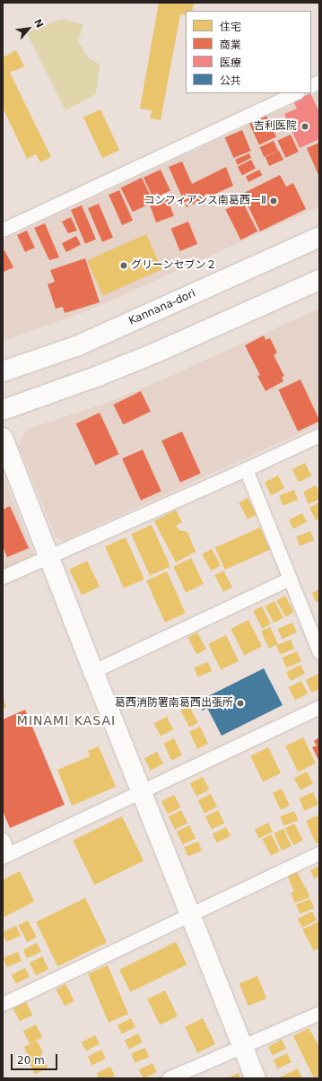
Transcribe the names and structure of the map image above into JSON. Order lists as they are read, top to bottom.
{
  "streets": {
    "street": ["Kannana-dori"]
  },
  "districts": ["MINAMI KASAI"],
  "places": [
    "吉利医院",
    "コンフィアンス南葛西－Ⅱ",
    "グリーンセブン２",
    "葛西消防署南葛西出張所"
  ],
  "legend": [
    "住宅",
    "商業",
    "医療",
    "公共"
  ],
  "scale_bar": "20 m",
  "north": "top right"
}
